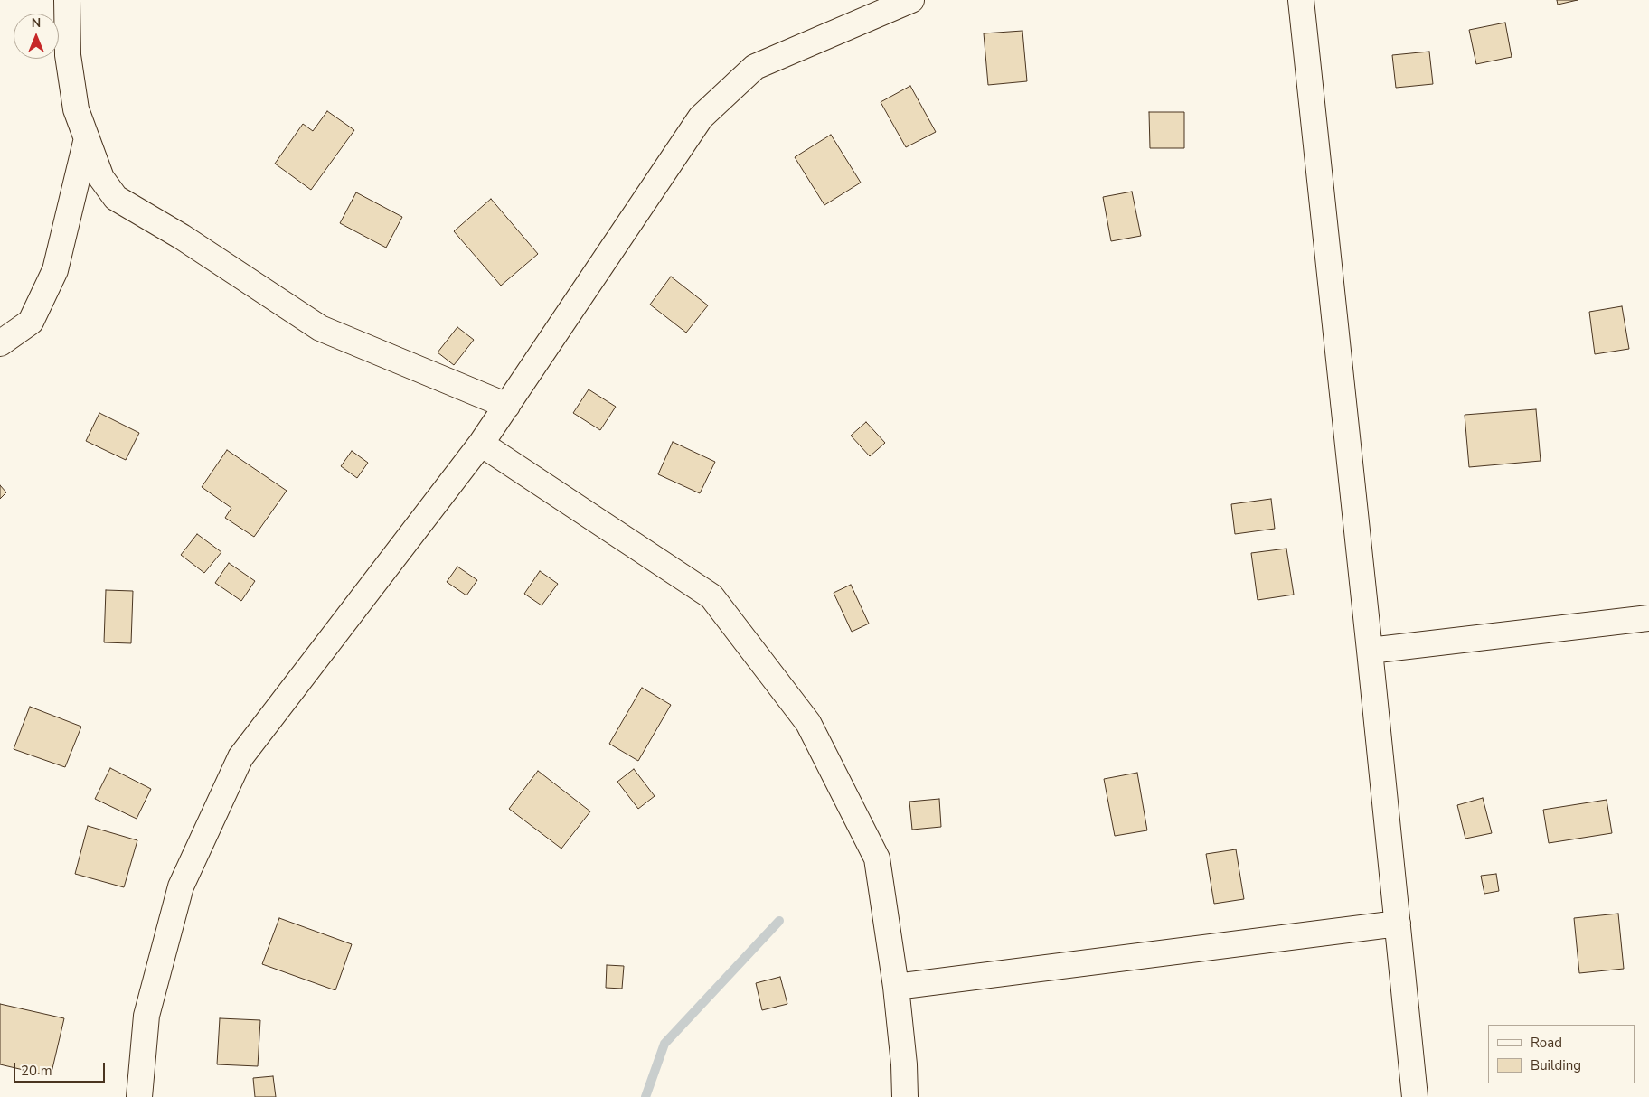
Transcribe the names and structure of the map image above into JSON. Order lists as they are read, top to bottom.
{
  "legend": ["Road", "Building"],
  "scale_bar": "20 m",
  "north": "top"
}
